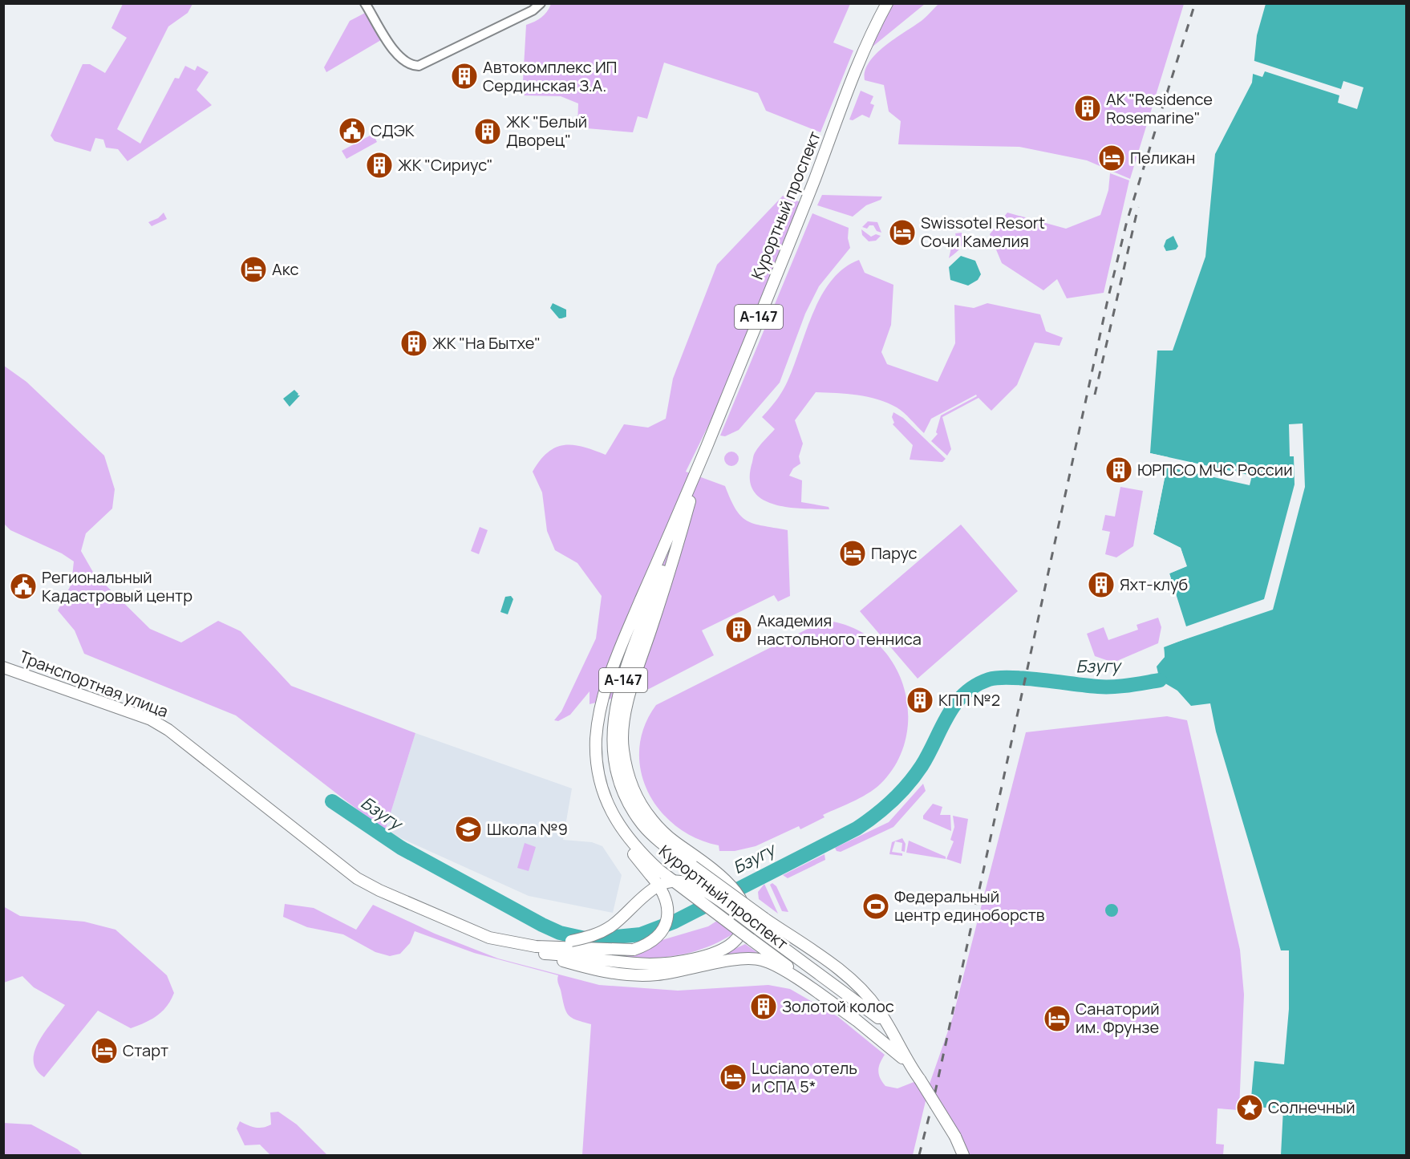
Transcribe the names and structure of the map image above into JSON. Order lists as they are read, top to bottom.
{
  "streets": {
    "main road": ["Курортный проспект", "А-147", "Транспортная улица"]
  },
  "crossings": [
    ["Курортный проспект", "А-147"],
    ["А-147", "Транспортная улица"]
  ],
  "water": ["Бзугу"],
  "places": {
    "building": [
      "Автокомплекс ИП Сердинская З.А.",
      "АК \"Residence Rosemarine\"",
      "ЖК \"Белый Дворец\"",
      "ЖК \"Сириус\"",
      "ЖК \"На Бытхе\"",
      "ЮРПСО МЧС России",
      "Яхт-клуб",
      "Академия настольного тенниса",
      "КПП №2",
      "Золотой колос"
    ],
    "public building": ["СДЭК", "Региональный Кадастровый центр"],
    "hotel": [
      "Пеликан",
      "Swissotel Resort Сочи Камелия",
      "Акс",
      "Парус",
      "Санаторий им. Фрунзе",
      "Старт",
      "Luciano отель и СПА 5*"
    ],
    "school or university": ["Школа №9"],
    "sports": ["Федеральный центр единоборств"],
    "place": ["Солнечный"]
  }
}
